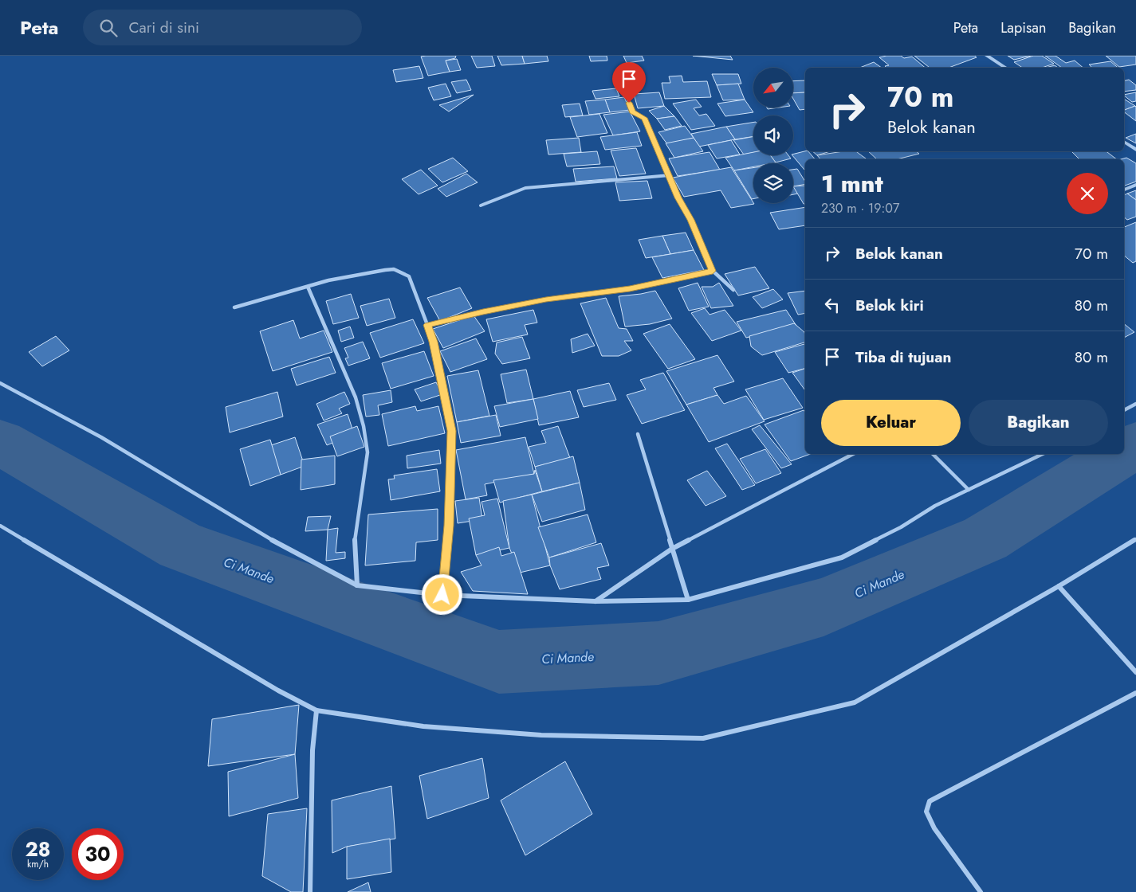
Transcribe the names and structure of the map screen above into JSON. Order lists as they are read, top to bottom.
{
  "water": ["Ci Mande"],
  "north": "bottom left",
  "page": {
    "header": "Peta",
    "search": "Cari di sini",
    "nav": ["Peta", "Lapisan", "Bagikan"],
    "turn": ["70 m", "Belok kanan"],
    "heading": ["1 mnt", "230 m · 19:07"],
    "list": [
      {
        "name": "Belok kanan",
        "value": "70 m"
      },
      {
        "name": "Belok kiri",
        "value": "80 m"
      },
      {
        "name": "Tiba di tujuan",
        "value": "80 m"
      }
    ],
    "buttons": ["Keluar", "Bagikan"],
    "speed": "28 km/h",
    "limit": "30"
  }
}
